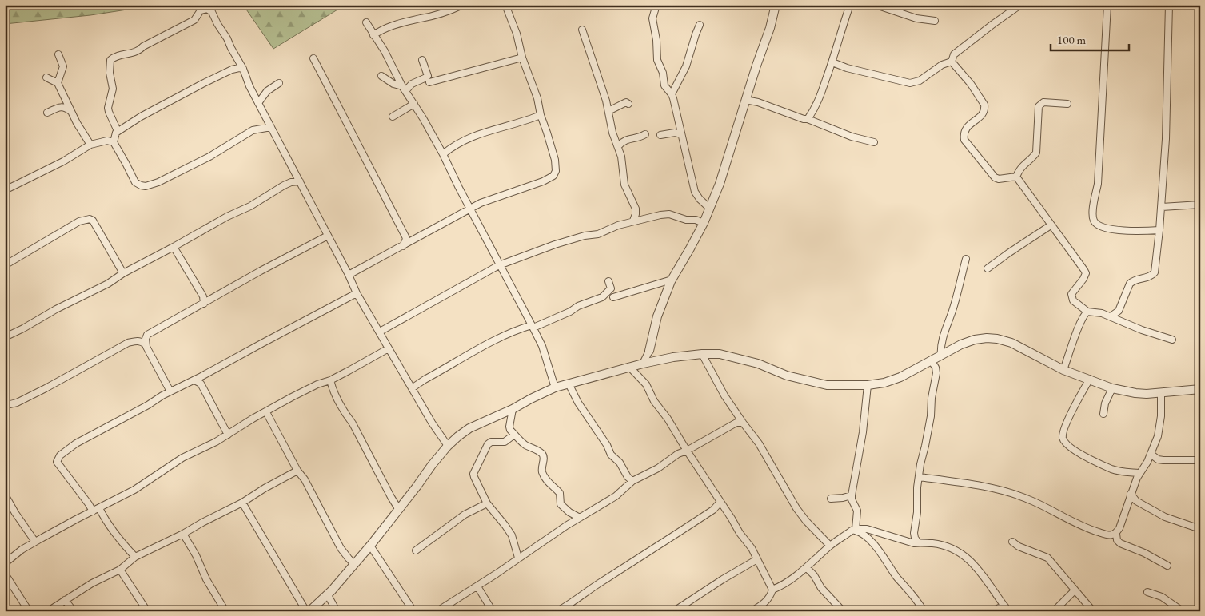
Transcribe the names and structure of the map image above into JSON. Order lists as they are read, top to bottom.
{
  "scale_bar": "100 m"
}
